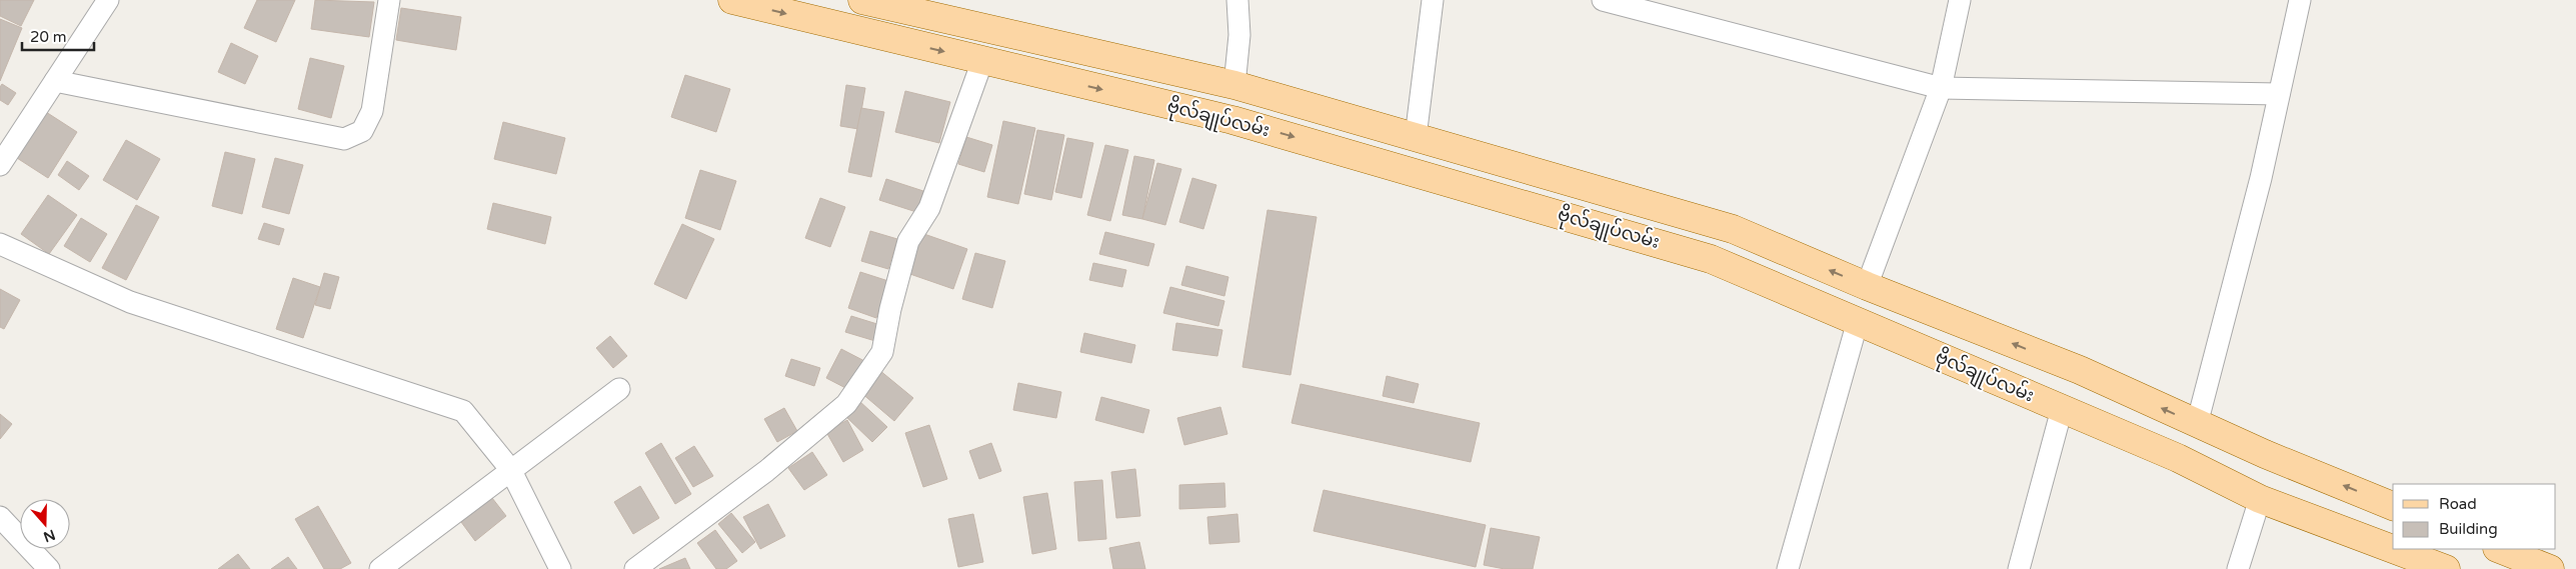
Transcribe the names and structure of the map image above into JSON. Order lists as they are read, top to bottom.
{
  "streets": {
    "main road": ["ဗိုလ်ချုပ်လမ်း"]
  },
  "legend": ["Road", "Building"],
  "scale_bar": "20 m",
  "north": "bottom"
}
